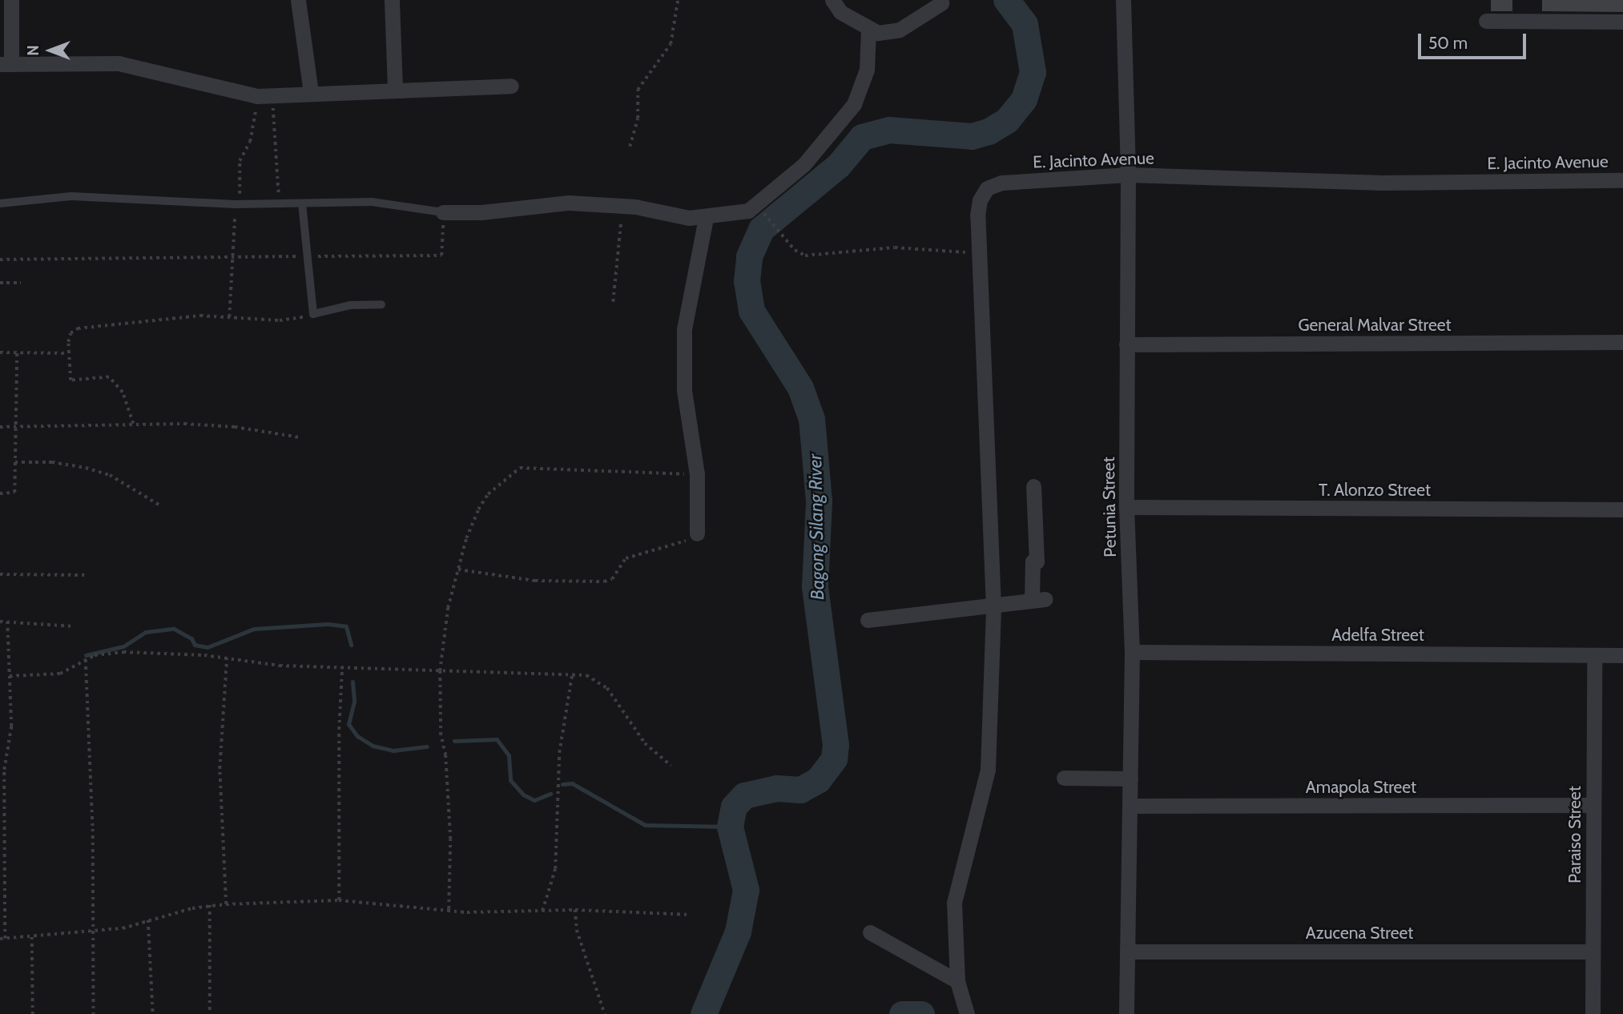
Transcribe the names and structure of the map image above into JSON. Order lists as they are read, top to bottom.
{
  "streets": {
    "street": [
      "E. Jacinto Avenue",
      "General Malvar Street",
      "T. Alonzo Street",
      "Petunia Street",
      "Adelfa Street",
      "Amapola Street",
      "Paraiso Street",
      "Azucena Street"
    ]
  },
  "crossings": [
    ["E. Jacinto Avenue", "Petunia Street"],
    ["General Malvar Street", "Petunia Street"],
    ["T. Alonzo Street", "Petunia Street"],
    ["Petunia Street", "Adelfa Street"],
    ["Petunia Street", "Amapola Street"],
    ["Petunia Street", "Azucena Street"],
    ["Adelfa Street", "Paraiso Street"],
    ["Amapola Street", "Paraiso Street"],
    ["Paraiso Street", "Azucena Street"]
  ],
  "water": ["Bagong Silang River"],
  "scale_bar": "50 m",
  "north": "left"
}
